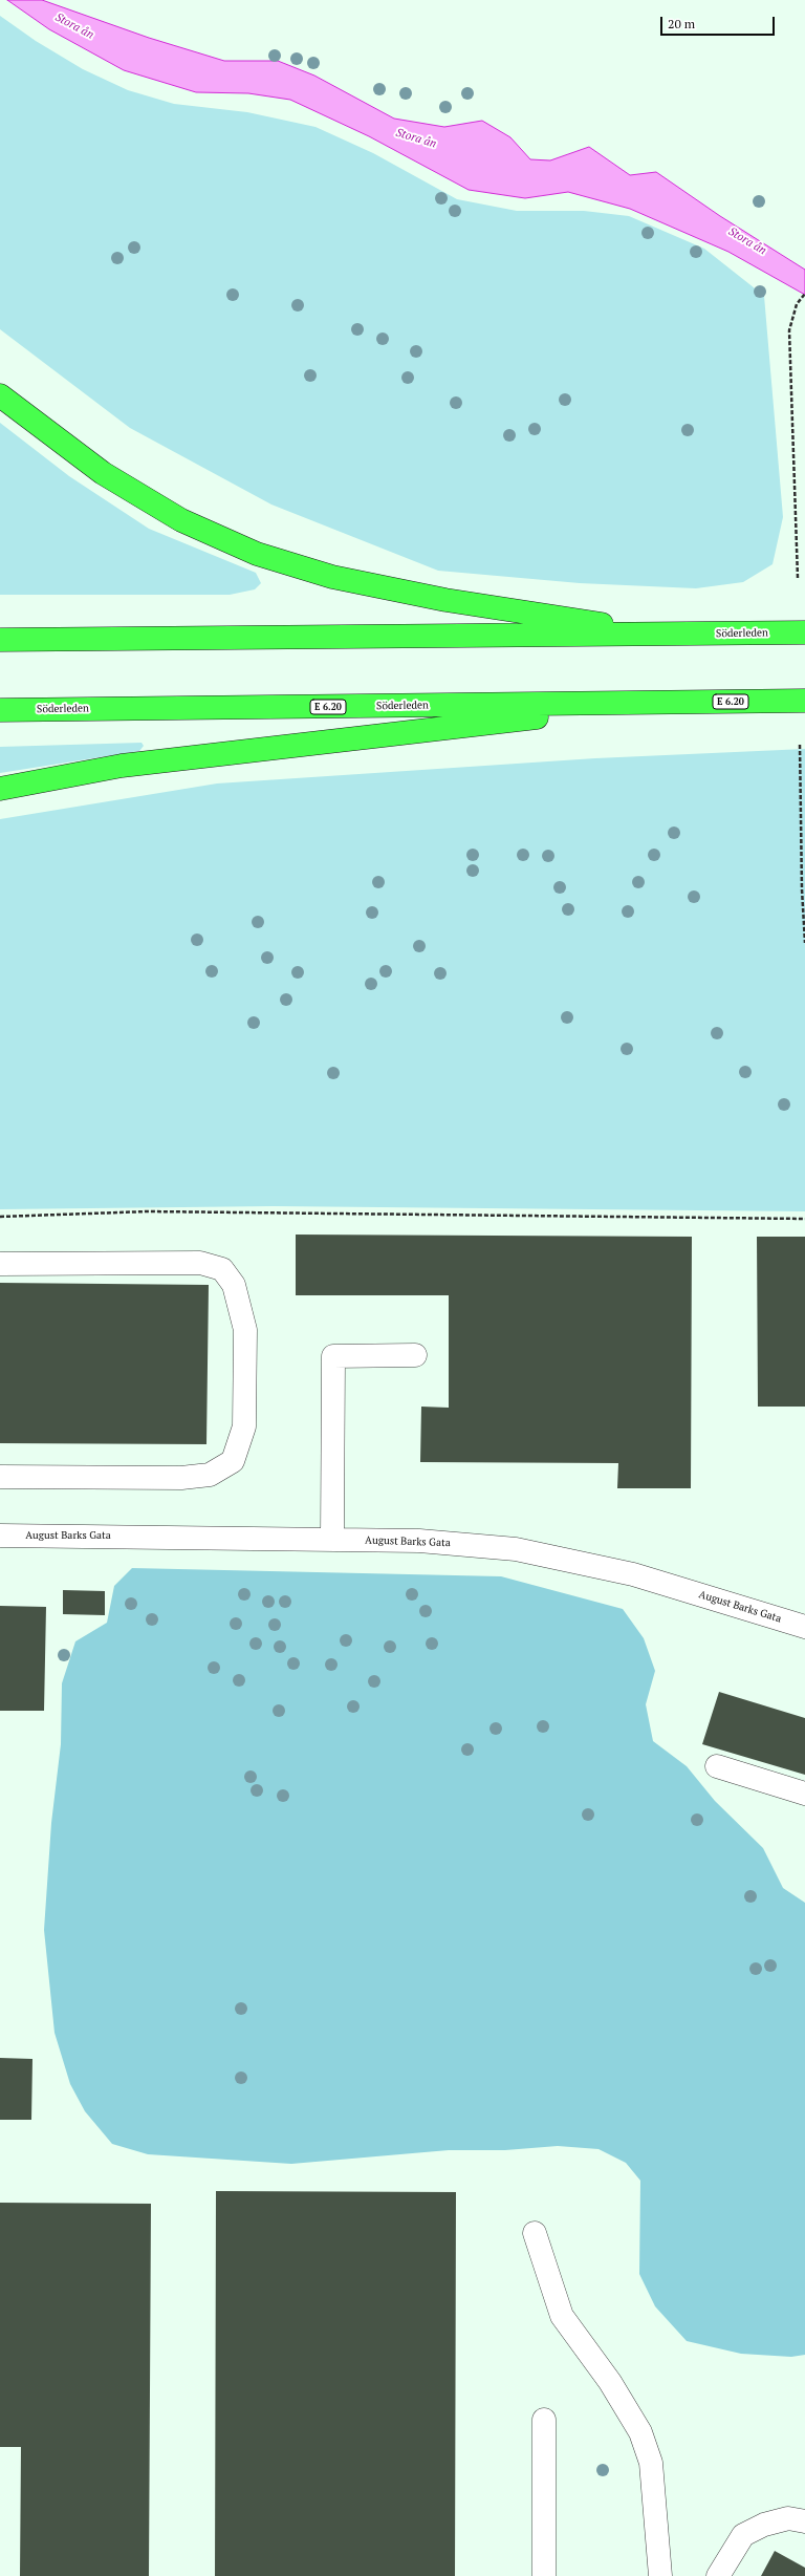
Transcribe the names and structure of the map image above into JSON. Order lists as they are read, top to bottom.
{
  "streets": {
    "highway": ["Söderleden", "E 6.20"],
    "street": ["August Barks Gata"]
  },
  "water": ["Stora ån"],
  "scale_bar": "20 m"
}
